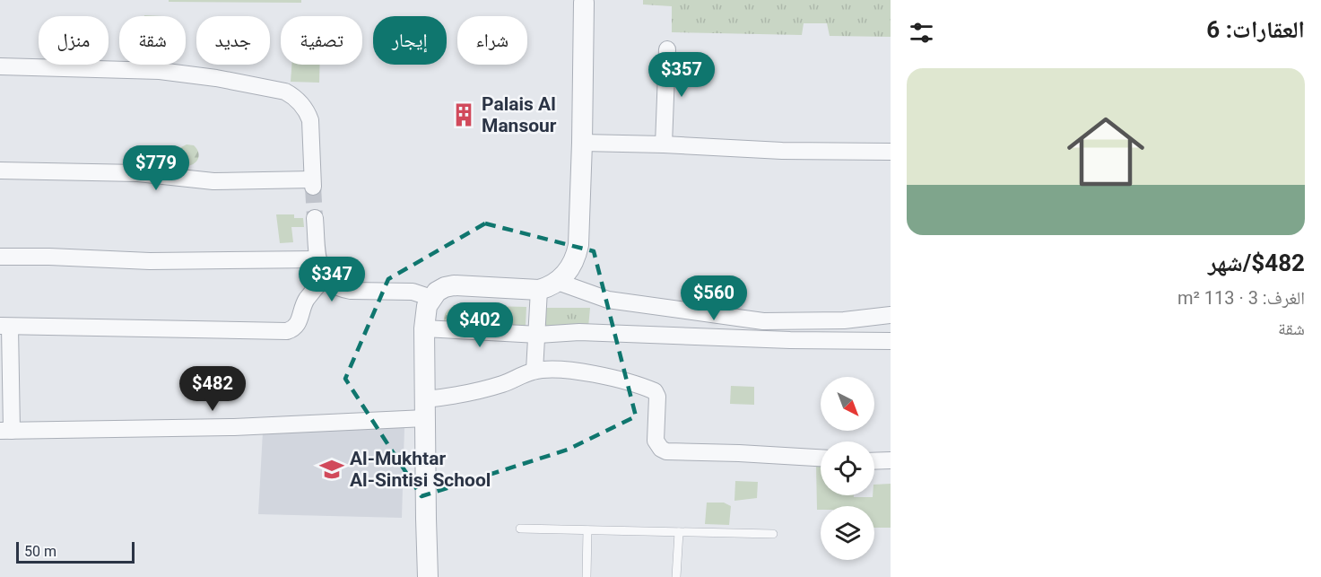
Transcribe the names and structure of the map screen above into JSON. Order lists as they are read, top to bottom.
{
  "places": {
    "building": ["Palais Al Mansour"],
    "school or university": ["Al-Mukhtar Al-Sintisi School"]
  },
  "scale_bar": "50 m",
  "north": "bottom right",
  "page": {
    "heading": "العقارات: 6",
    "chip": [
      "شراء",
      "إيجار",
      "تصفية",
      "جديد",
      "شقة",
      "منزل"
    ],
    "price": [
      "$357",
      "$779",
      "$347",
      "$560",
      "$402",
      "$482"
    ],
    "list": [
      {
        "name": "$482/شهر",
        "note": "الغرف: 3 · 113 m² · شقة"
      }
    ],
    "scale": "50 m"
  }
}
